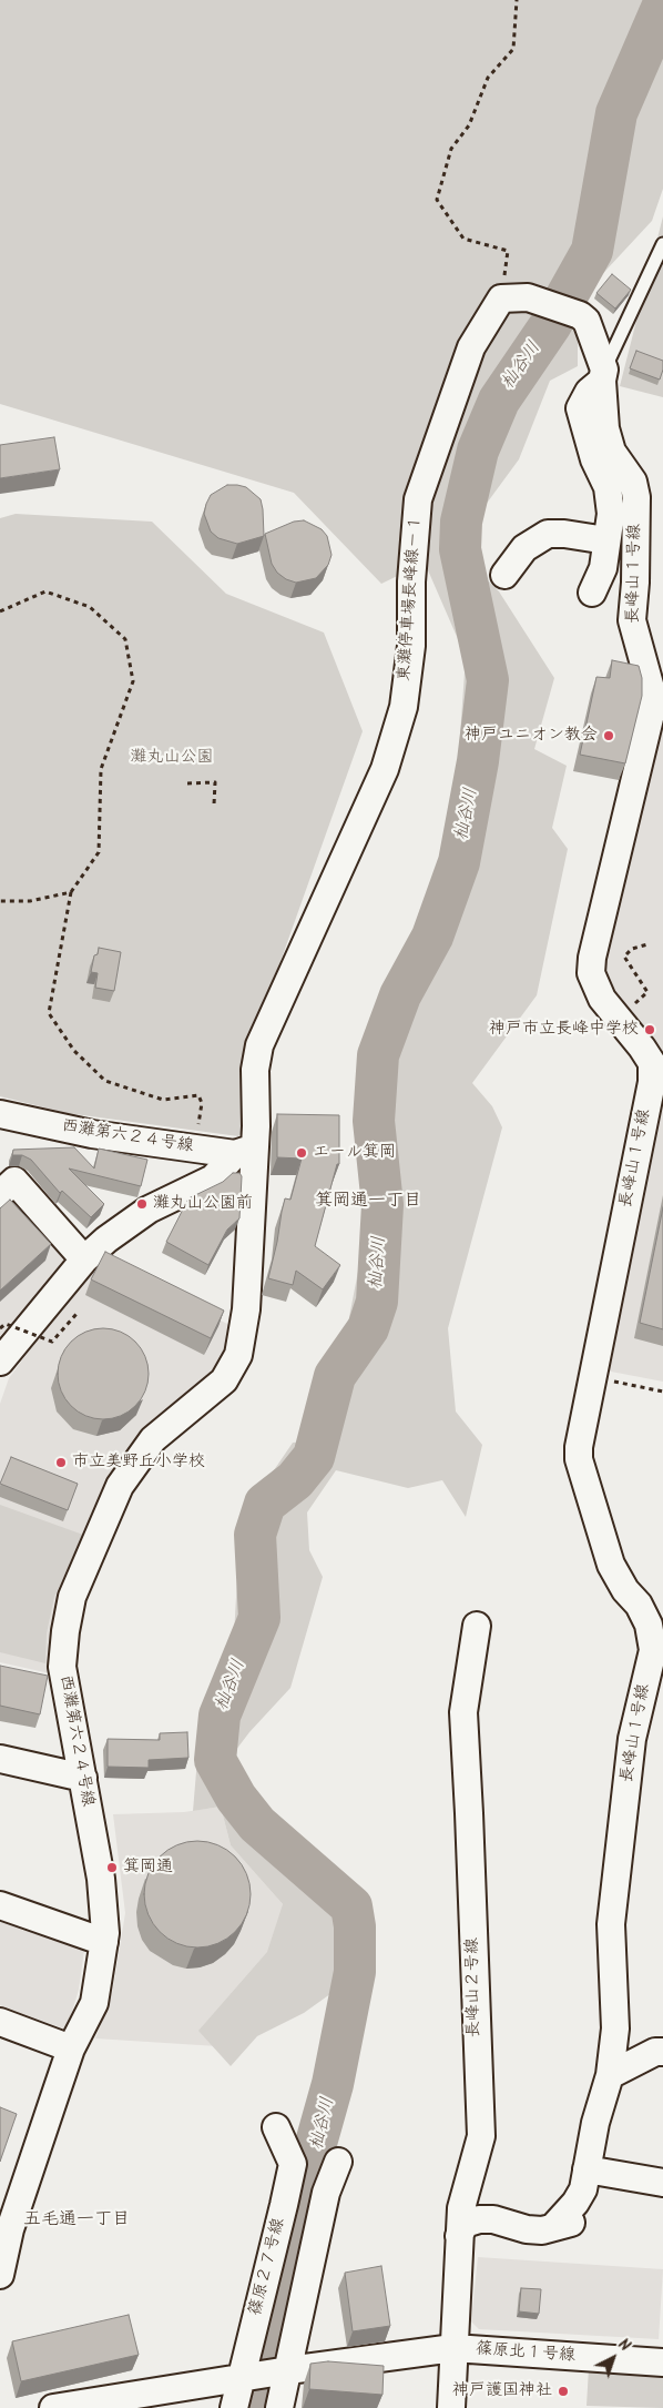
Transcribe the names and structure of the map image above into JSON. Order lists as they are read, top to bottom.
{
  "streets": {
    "street": [
      "長峰山１号線",
      "東灘停車場長峰線－１",
      "西灘第六２４号線",
      "長峰山２号線",
      "篠原２７号線",
      "篠原北１号線"
    ]
  },
  "crossings": [
    ["長峰山１号線", "長峰山２号線"],
    ["東灘停車場長峰線－１", "西灘第六２４号線"],
    ["長峰山２号線", "篠原北１号線"],
    ["篠原２７号線", "篠原北１号線"]
  ],
  "districts": ["箕岡通一丁目", "五毛通一丁目"],
  "water": ["杣谷川"],
  "parks": ["灘丸山公園"],
  "places": [
    "神戸ユニオン教会",
    "神戸市立長峰中学校",
    "エール箕岡",
    "灘丸山公園前",
    "市立美野丘小学校",
    "箕岡通",
    "神戸護国神社"
  ],
  "north": "top right"
}
